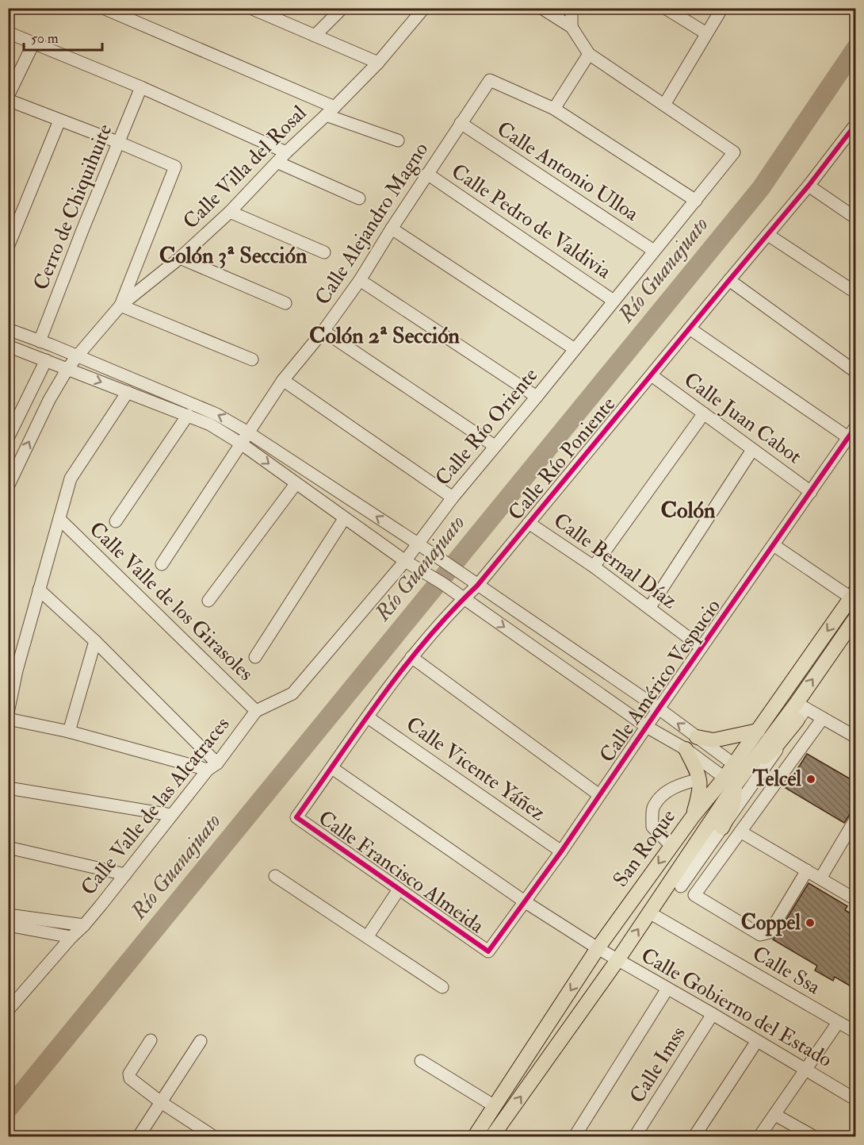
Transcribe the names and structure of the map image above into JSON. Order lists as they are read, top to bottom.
{
  "streets": {
    "main road": ["San Roque"],
    "street": [
      "Calle Villa del Rosal",
      "Calle Antonio Ulloa",
      "Cerro de Chiquihuite",
      "Calle Pedro de Valdivia",
      "Calle Alejandro Magno",
      "Calle Juan Cabot",
      "Calle Río Oriente",
      "Calle Río Poniente",
      "Calle Bernal Díaz",
      "Calle Valle de los Girasoles",
      "Calle Américo Vespucio",
      "Calle Vicente Yáñez",
      "Calle Valle de las Alcatraces",
      "Calle Francisco Almeida",
      "Calle Ssa",
      "Calle Gobierno del Estado",
      "Calle Imss"
    ]
  },
  "crossings": [
    ["Calle Antonio Ulloa", "Calle Alejandro Magno"],
    ["Calle Antonio Ulloa", "Calle Río Oriente"],
    ["Calle Pedro de Valdivia", "Calle Alejandro Magno"],
    ["Calle Pedro de Valdivia", "Calle Río Oriente"],
    ["Calle Alejandro Magno", "Calle Río Oriente"],
    ["Calle Juan Cabot", "Calle Río Poniente"],
    ["Calle Juan Cabot", "Calle Américo Vespucio"],
    ["Calle Río Oriente", "Calle Valle de los Girasoles"],
    ["Calle Río Oriente", "Calle Valle de las Alcatraces"],
    ["Calle Río Poniente", "Calle Bernal Díaz"],
    ["Calle Río Poniente", "Calle Vicente Yáñez"],
    ["Calle Río Poniente", "Calle Francisco Almeida"],
    ["Calle Río Poniente", "Calle Gobierno del Estado"],
    ["Calle Bernal Díaz", "Calle Américo Vespucio"],
    ["Calle Valle de los Girasoles", "Calle Valle de las Alcatraces"],
    ["Calle Américo Vespucio", "Calle Vicente Yáñez"],
    ["Calle Américo Vespucio", "Calle Francisco Almeida"],
    ["Calle Américo Vespucio", "Calle Gobierno del Estado"],
    ["San Roque", "Calle Ssa"],
    ["San Roque", "Calle Gobierno del Estado"],
    ["Calle Gobierno del Estado", "Calle Imss"]
  ],
  "districts": ["Colón 3ª Sección", "Colón 2ª Sección", "Colón"],
  "water": ["Río Guanajuato"],
  "places": ["Telcel", "Coppel"],
  "scale_bar": "50 m"
}
